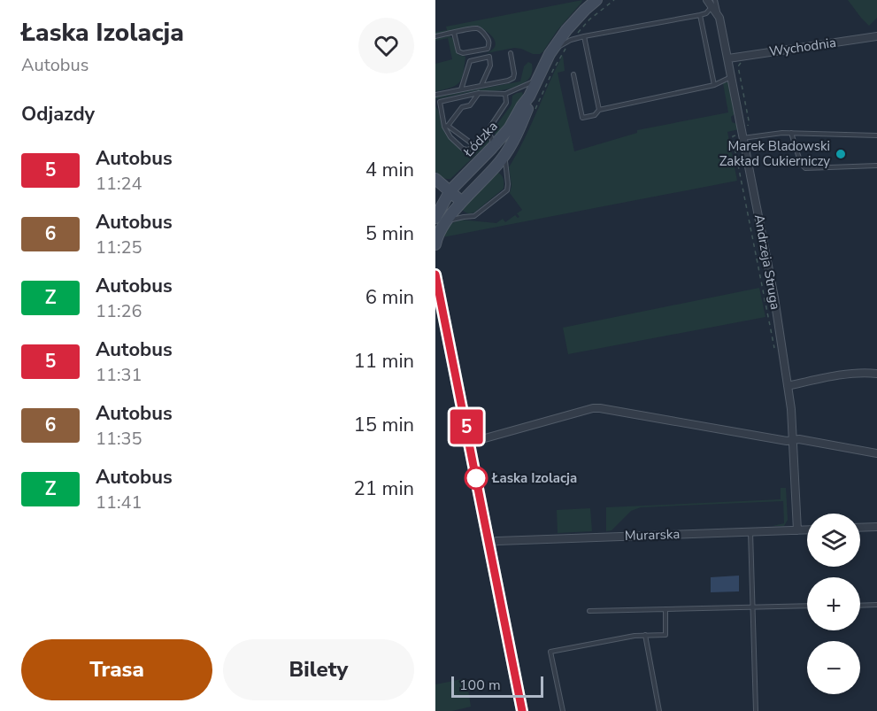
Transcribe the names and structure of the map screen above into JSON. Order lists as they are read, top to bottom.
{
  "streets": {
    "main road": ["Łódzka"],
    "street": ["Wychodnia", "Andrzeja Struga", "Murarska"]
  },
  "crossings": [
    ["Wychodnia", "Andrzeja Struga"],
    ["Andrzeja Struga", "Murarska"]
  ],
  "places": ["Marek Bladowski Zakład Cukierniczy", "Łaska Izolacja"],
  "lines": ["bus line 5"],
  "scale_bar": "100 m",
  "page": {
    "heading": [
      ["Łaska Izolacja", "Autobus"],
      "Odjazdy"
    ],
    "on_map": "5",
    "list": [
      {
        "mark": "5",
        "name": "Autobus",
        "note": "11:24",
        "value": "4 min"
      },
      {
        "mark": "6",
        "name": "Autobus",
        "note": "11:25",
        "value": "5 min"
      },
      {
        "mark": "Z",
        "name": "Autobus",
        "note": "11:26",
        "value": "6 min"
      },
      {
        "mark": "5",
        "name": "Autobus",
        "note": "11:31",
        "value": "11 min"
      },
      {
        "mark": "6",
        "name": "Autobus",
        "note": "11:35",
        "value": "15 min"
      },
      {
        "mark": "Z",
        "name": "Autobus",
        "note": "11:41",
        "value": "21 min"
      }
    ],
    "map_buttons": ["+", "−"],
    "buttons": ["Trasa", "Bilety"],
    "scale": "100 m"
  }
}
